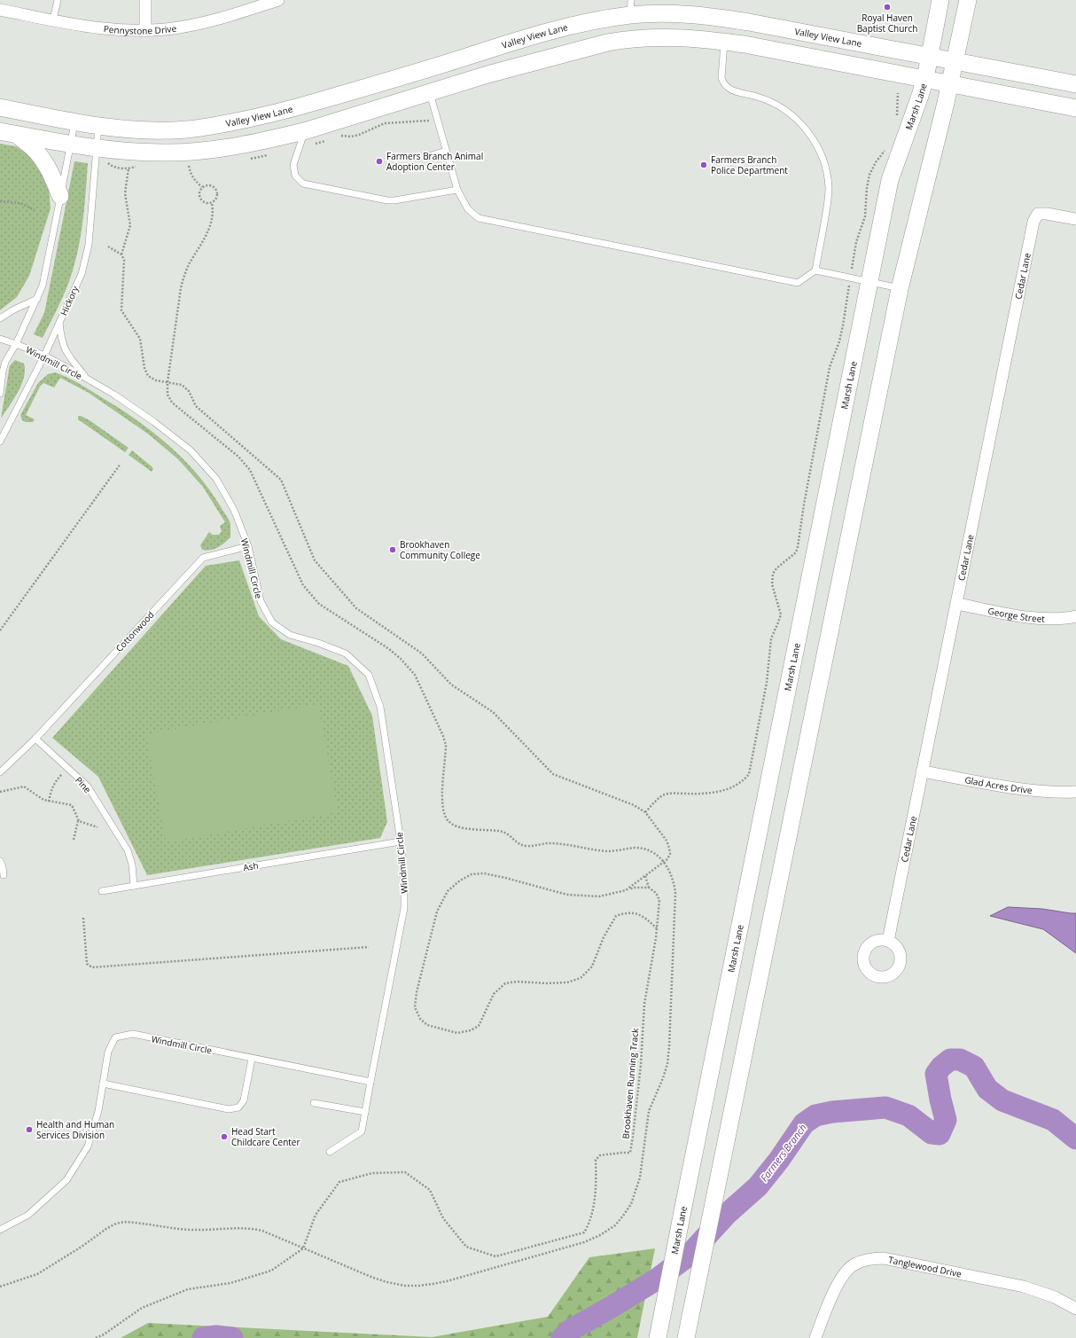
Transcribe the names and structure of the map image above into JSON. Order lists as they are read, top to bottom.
{
  "streets": {
    "main road": ["Valley View Lane", "Marsh Lane"],
    "street": [
      "Pennystone Drive",
      "Cedar Lane",
      "George Street",
      "Glad Acres Drive",
      "Tanglewood Drive"
    ],
    "lane": [
      "Hickory",
      "Windmill Circle",
      "Cottonwood",
      "Pine",
      "Ash"
    ],
    "path": ["Brookhaven Running Track"]
  },
  "crossings": [
    ["Valley View Lane", "Marsh Lane"],
    ["Valley View Lane", "Hickory"],
    ["Cedar Lane", "George Street"],
    ["Cedar Lane", "Glad Acres Drive"],
    ["Hickory", "Windmill Circle"],
    ["Windmill Circle", "Cottonwood"],
    ["Windmill Circle", "Ash"],
    ["Cottonwood", "Pine"],
    ["Pine", "Ash"]
  ],
  "water": ["Farmers Branch"],
  "places": [
    "Royal Haven Baptist Church",
    "Farmers Branch Animal Adoption Center",
    "Farmers Branch Police Department",
    "Brookhaven Community College",
    "Health and Human Services Division",
    "Head Start Childcare Center"
  ]
}
